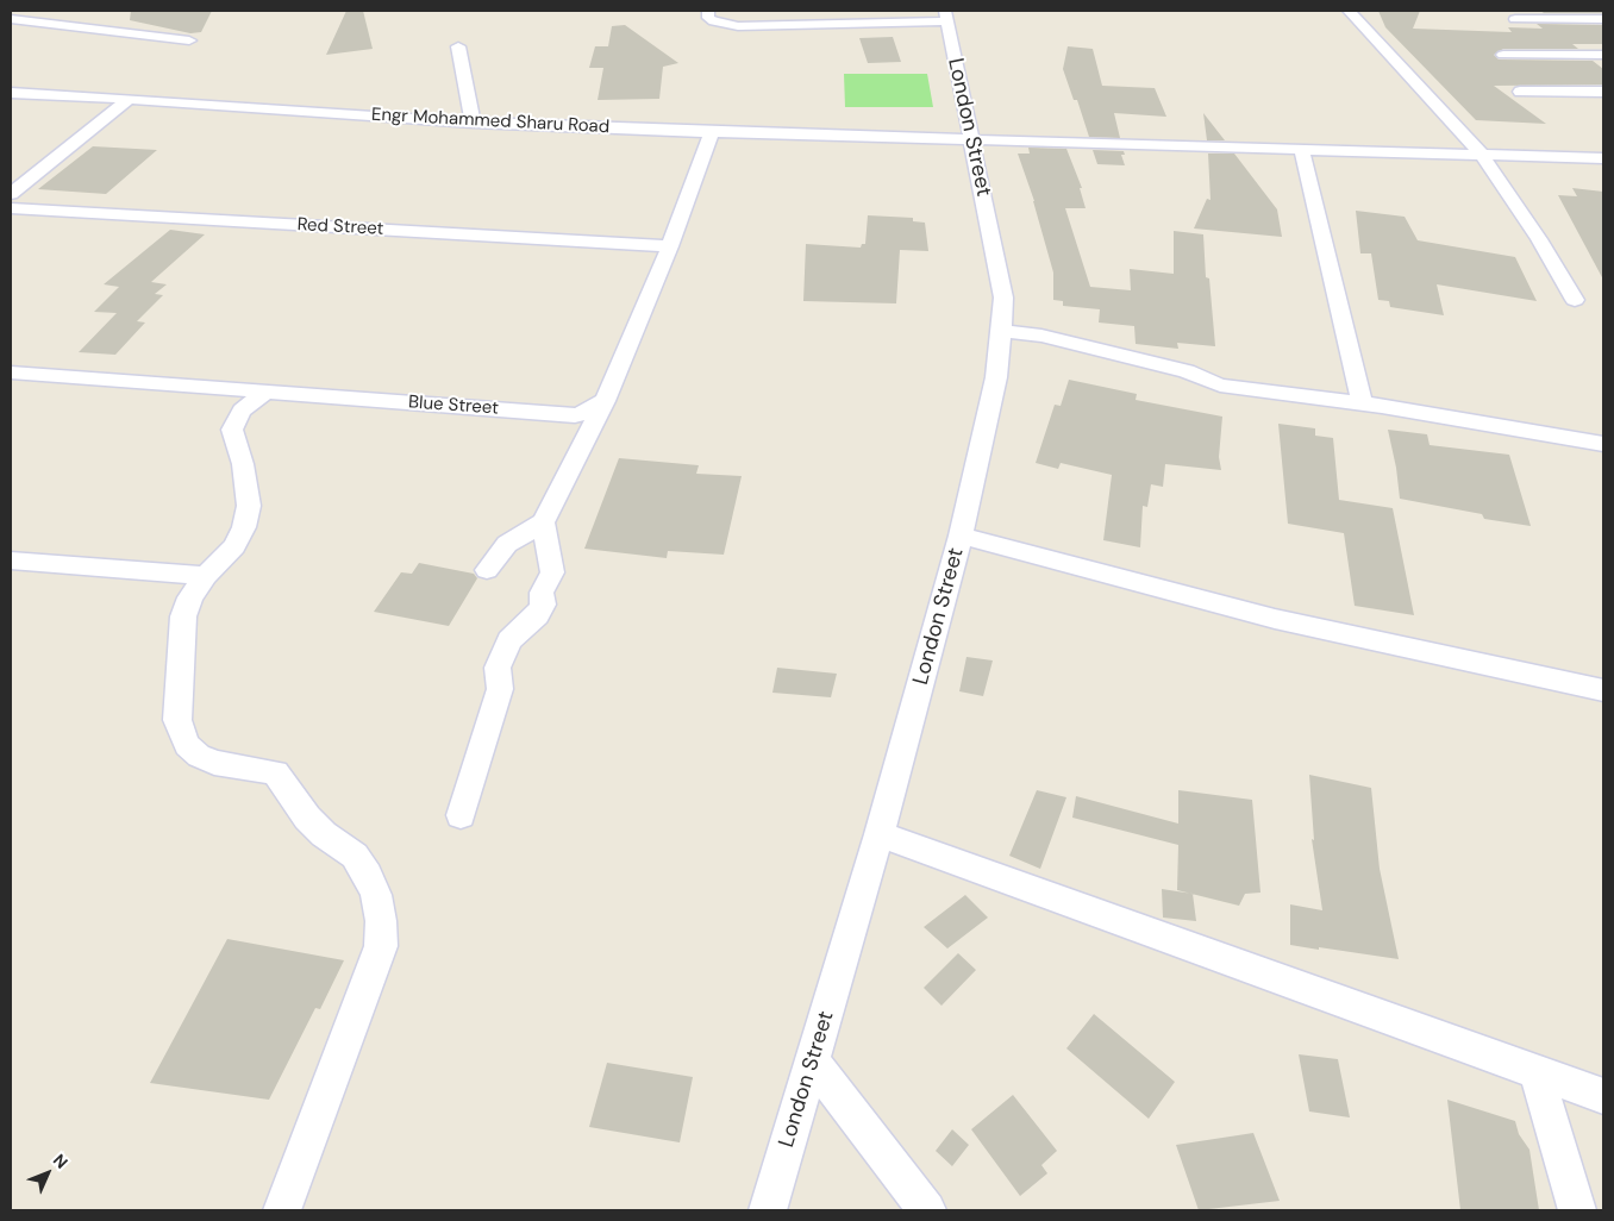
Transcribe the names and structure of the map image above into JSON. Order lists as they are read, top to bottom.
{
  "streets": {
    "street": [
      "Engr Mohammed Sharu Road",
      "London Street",
      "Red Street",
      "Blue Street"
    ]
  },
  "crossings": [
    ["Engr Mohammed Sharu Road", "London Street"]
  ],
  "north": "top right"
}
